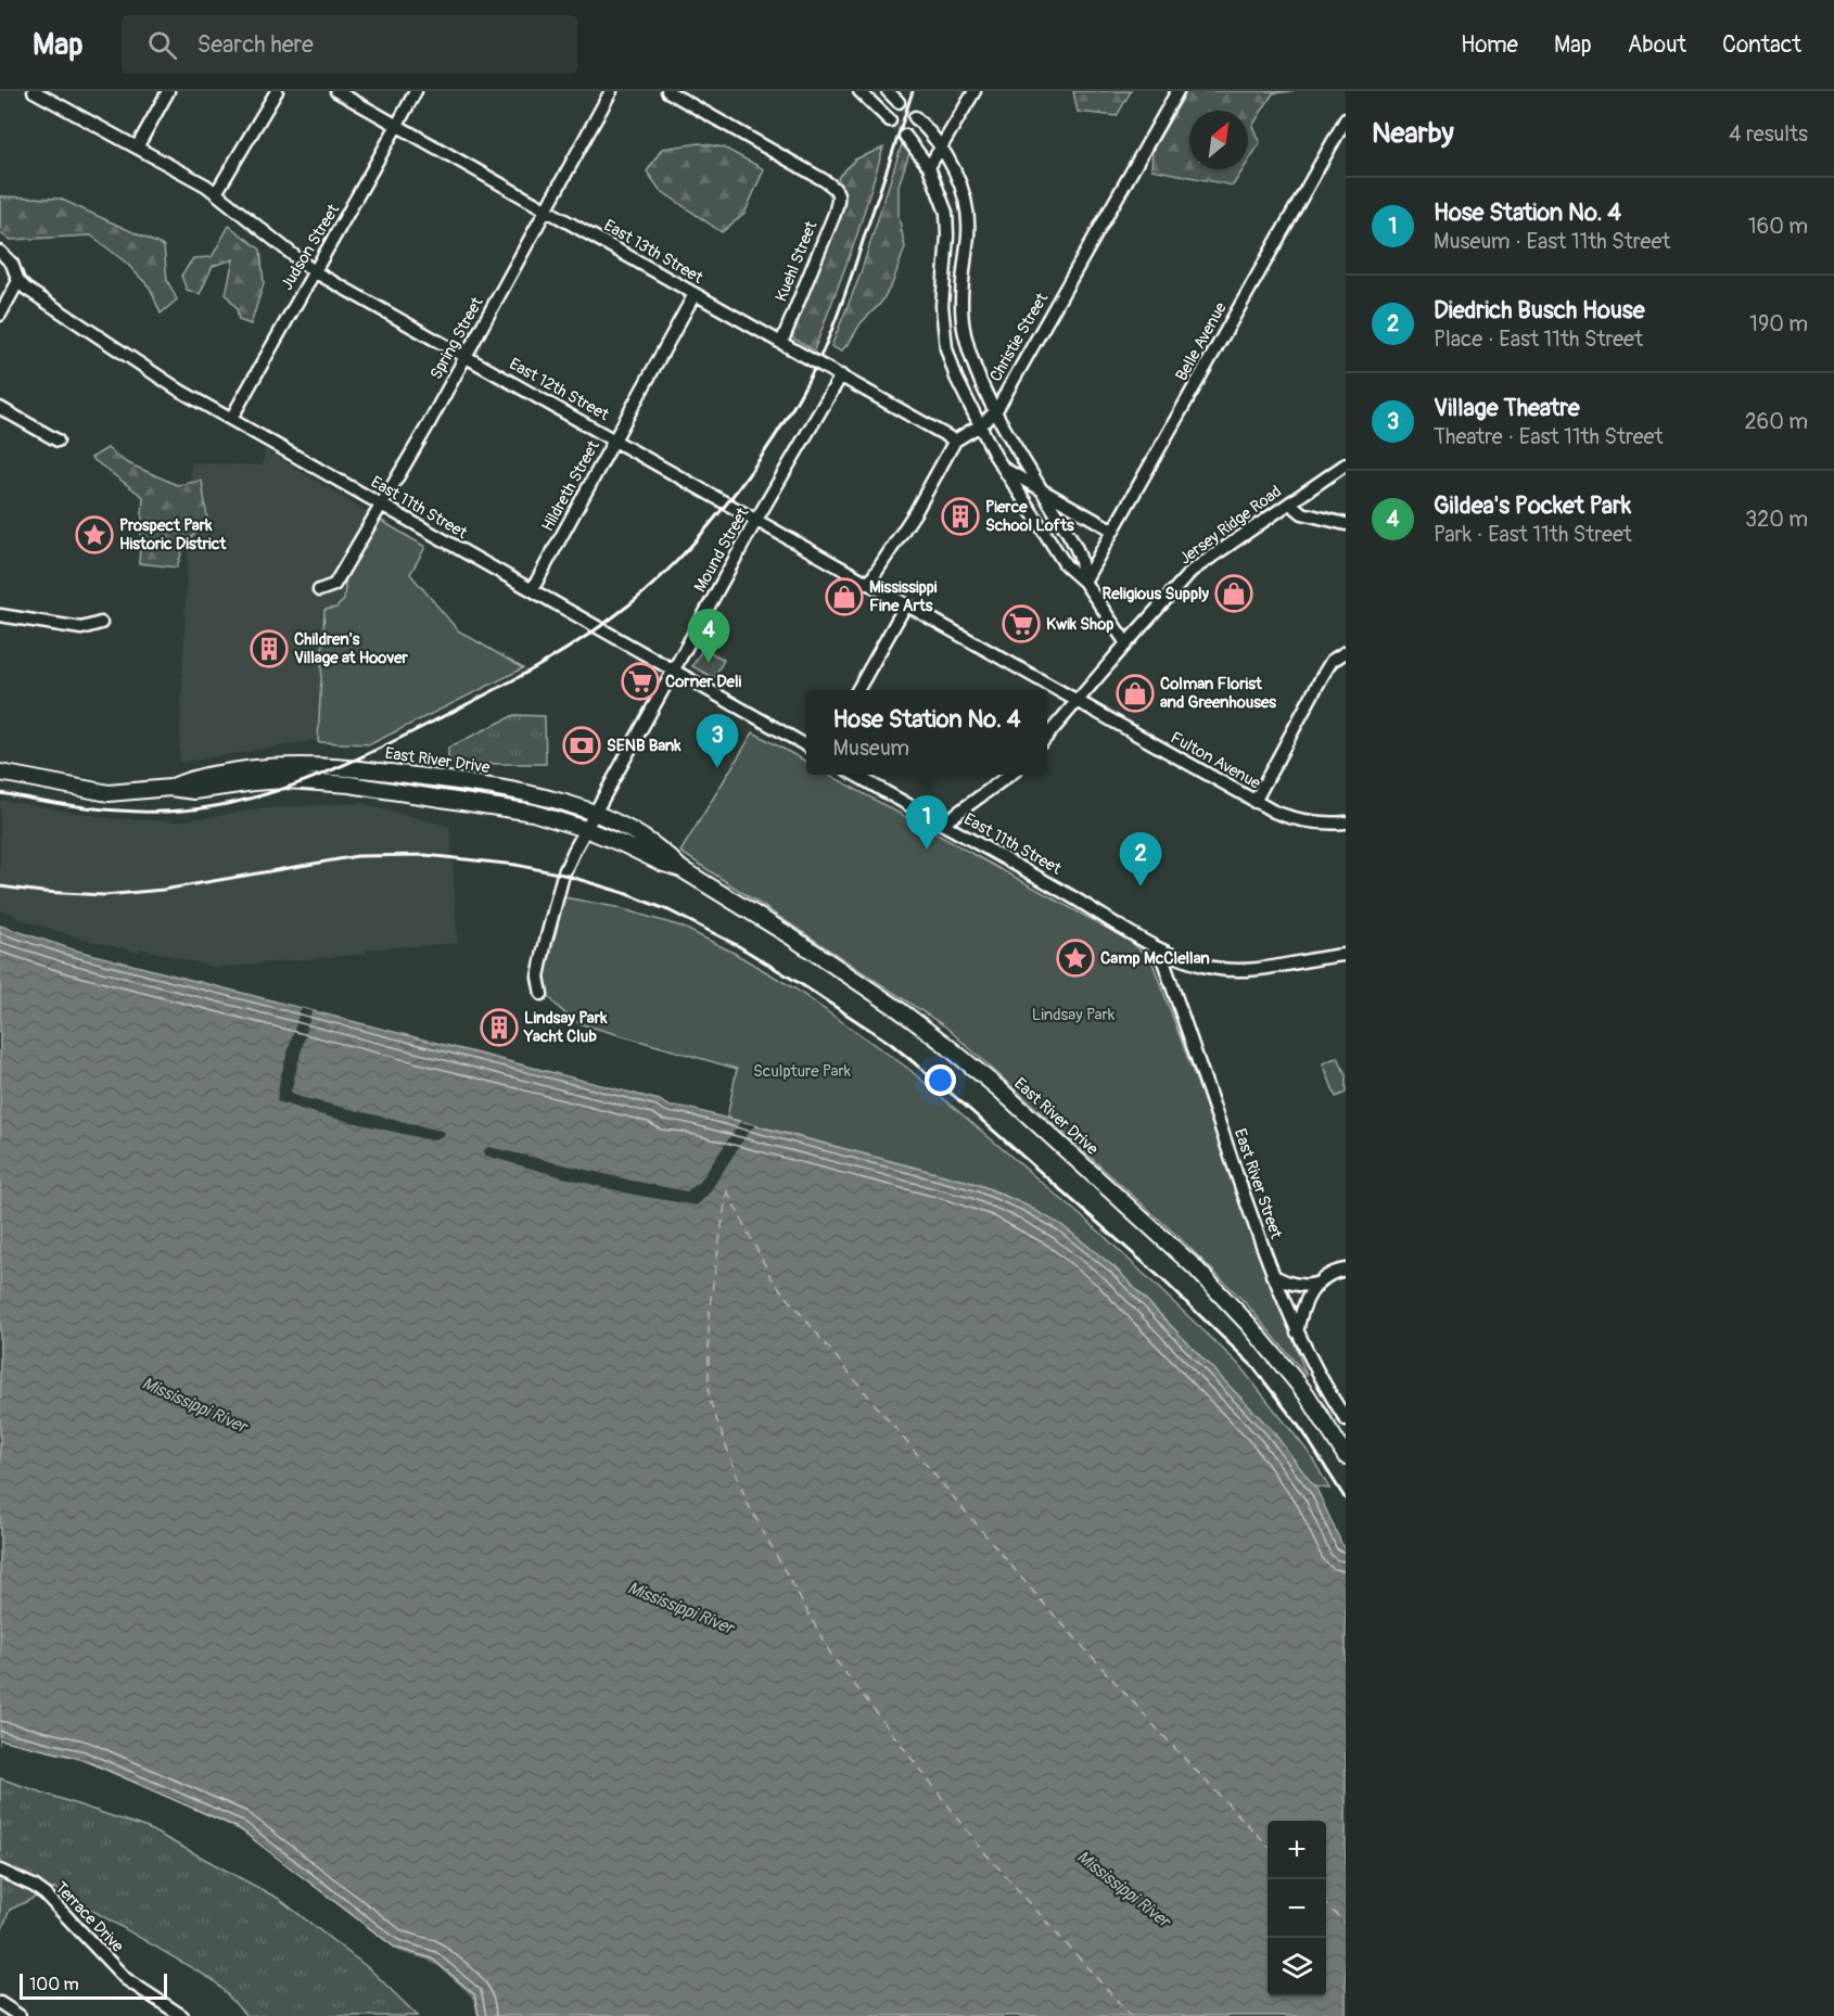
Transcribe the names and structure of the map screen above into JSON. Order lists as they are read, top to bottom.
{
  "streets": {
    "main road": ["East River Drive"],
    "street": [
      "Judson Street",
      "East 13th Street",
      "Kuehl Street",
      "Christie Street",
      "Spring Street",
      "Belle Avenue",
      "East 12th Street",
      "Hildreth Street",
      "East 11th Street",
      "Jersey Ridge Road",
      "Mound Street",
      "Fulton Avenue",
      "East River Street",
      "Terrace Drive"
    ]
  },
  "crossings": [
    ["Judson Street", "East 13th Street"],
    ["Judson Street", "East 12th Street"],
    ["Judson Street", "East 11th Street"],
    ["East 13th Street", "Kuehl Street"],
    ["East 13th Street", "Christie Street"],
    ["East 13th Street", "Spring Street"],
    ["East 13th Street", "Hildreth Street"],
    ["East 13th Street", "Mound Street"],
    ["Christie Street", "East 12th Street"],
    ["Spring Street", "East 12th Street"],
    ["Spring Street", "East 11th Street"],
    ["East 12th Street", "Hildreth Street"],
    ["East 12th Street", "Jersey Ridge Road"],
    ["East 12th Street", "Mound Street"],
    ["East 12th Street", "Fulton Avenue"],
    ["Hildreth Street", "East 11th Street"],
    ["East 11th Street", "Mound Street"],
    ["East 11th Street", "East River Street"],
    ["Jersey Ridge Road", "Fulton Avenue"],
    ["Mound Street", "East River Drive"]
  ],
  "water": ["Mississippi River"],
  "parks": ["Lindsay Park", "Sculpture Park"],
  "places": {
    "building": ["Pierce School Lofts", "Children's Village at Hoover", "Lindsay Park Yacht Club"],
    "place": ["Prospect Park Historic District", "Camp McClellan"],
    "shop": ["Religious Supply", "Mississippi Fine Arts", "Colman Florist and Greenhouses"],
    "supermarket": ["Kwik Shop", "Corner Deli"],
    "bank": ["SENB Bank"]
  },
  "scale_bar": "100 m",
  "north": "top right",
  "page": {
    "header": "Map",
    "search": "Search here",
    "nav": [
      "Home",
      "Map",
      "About",
      "Contact"
    ],
    "heading": ["Nearby", "4 results"],
    "list": [
      {
        "mark": "1",
        "name": "Hose Station No. 4",
        "note": "Museum · East 11th Street",
        "value": "160 m"
      },
      {
        "mark": "2",
        "name": "Diedrich Busch House",
        "note": "Place · East 11th Street",
        "value": "190 m"
      },
      {
        "mark": "3",
        "name": "Village Theatre",
        "note": "Theatre · East 11th Street",
        "value": "260 m"
      },
      {
        "mark": "4",
        "name": "Gildea's Pocket Park",
        "note": "Park · East 11th Street",
        "value": "320 m"
      }
    ],
    "pins": [
      "4",
      "3",
      "1",
      "2"
    ],
    "popup": ["Hose Station No. 4", "Museum"],
    "map_buttons": ["+", "−"],
    "scale": "100 m"
  }
}
